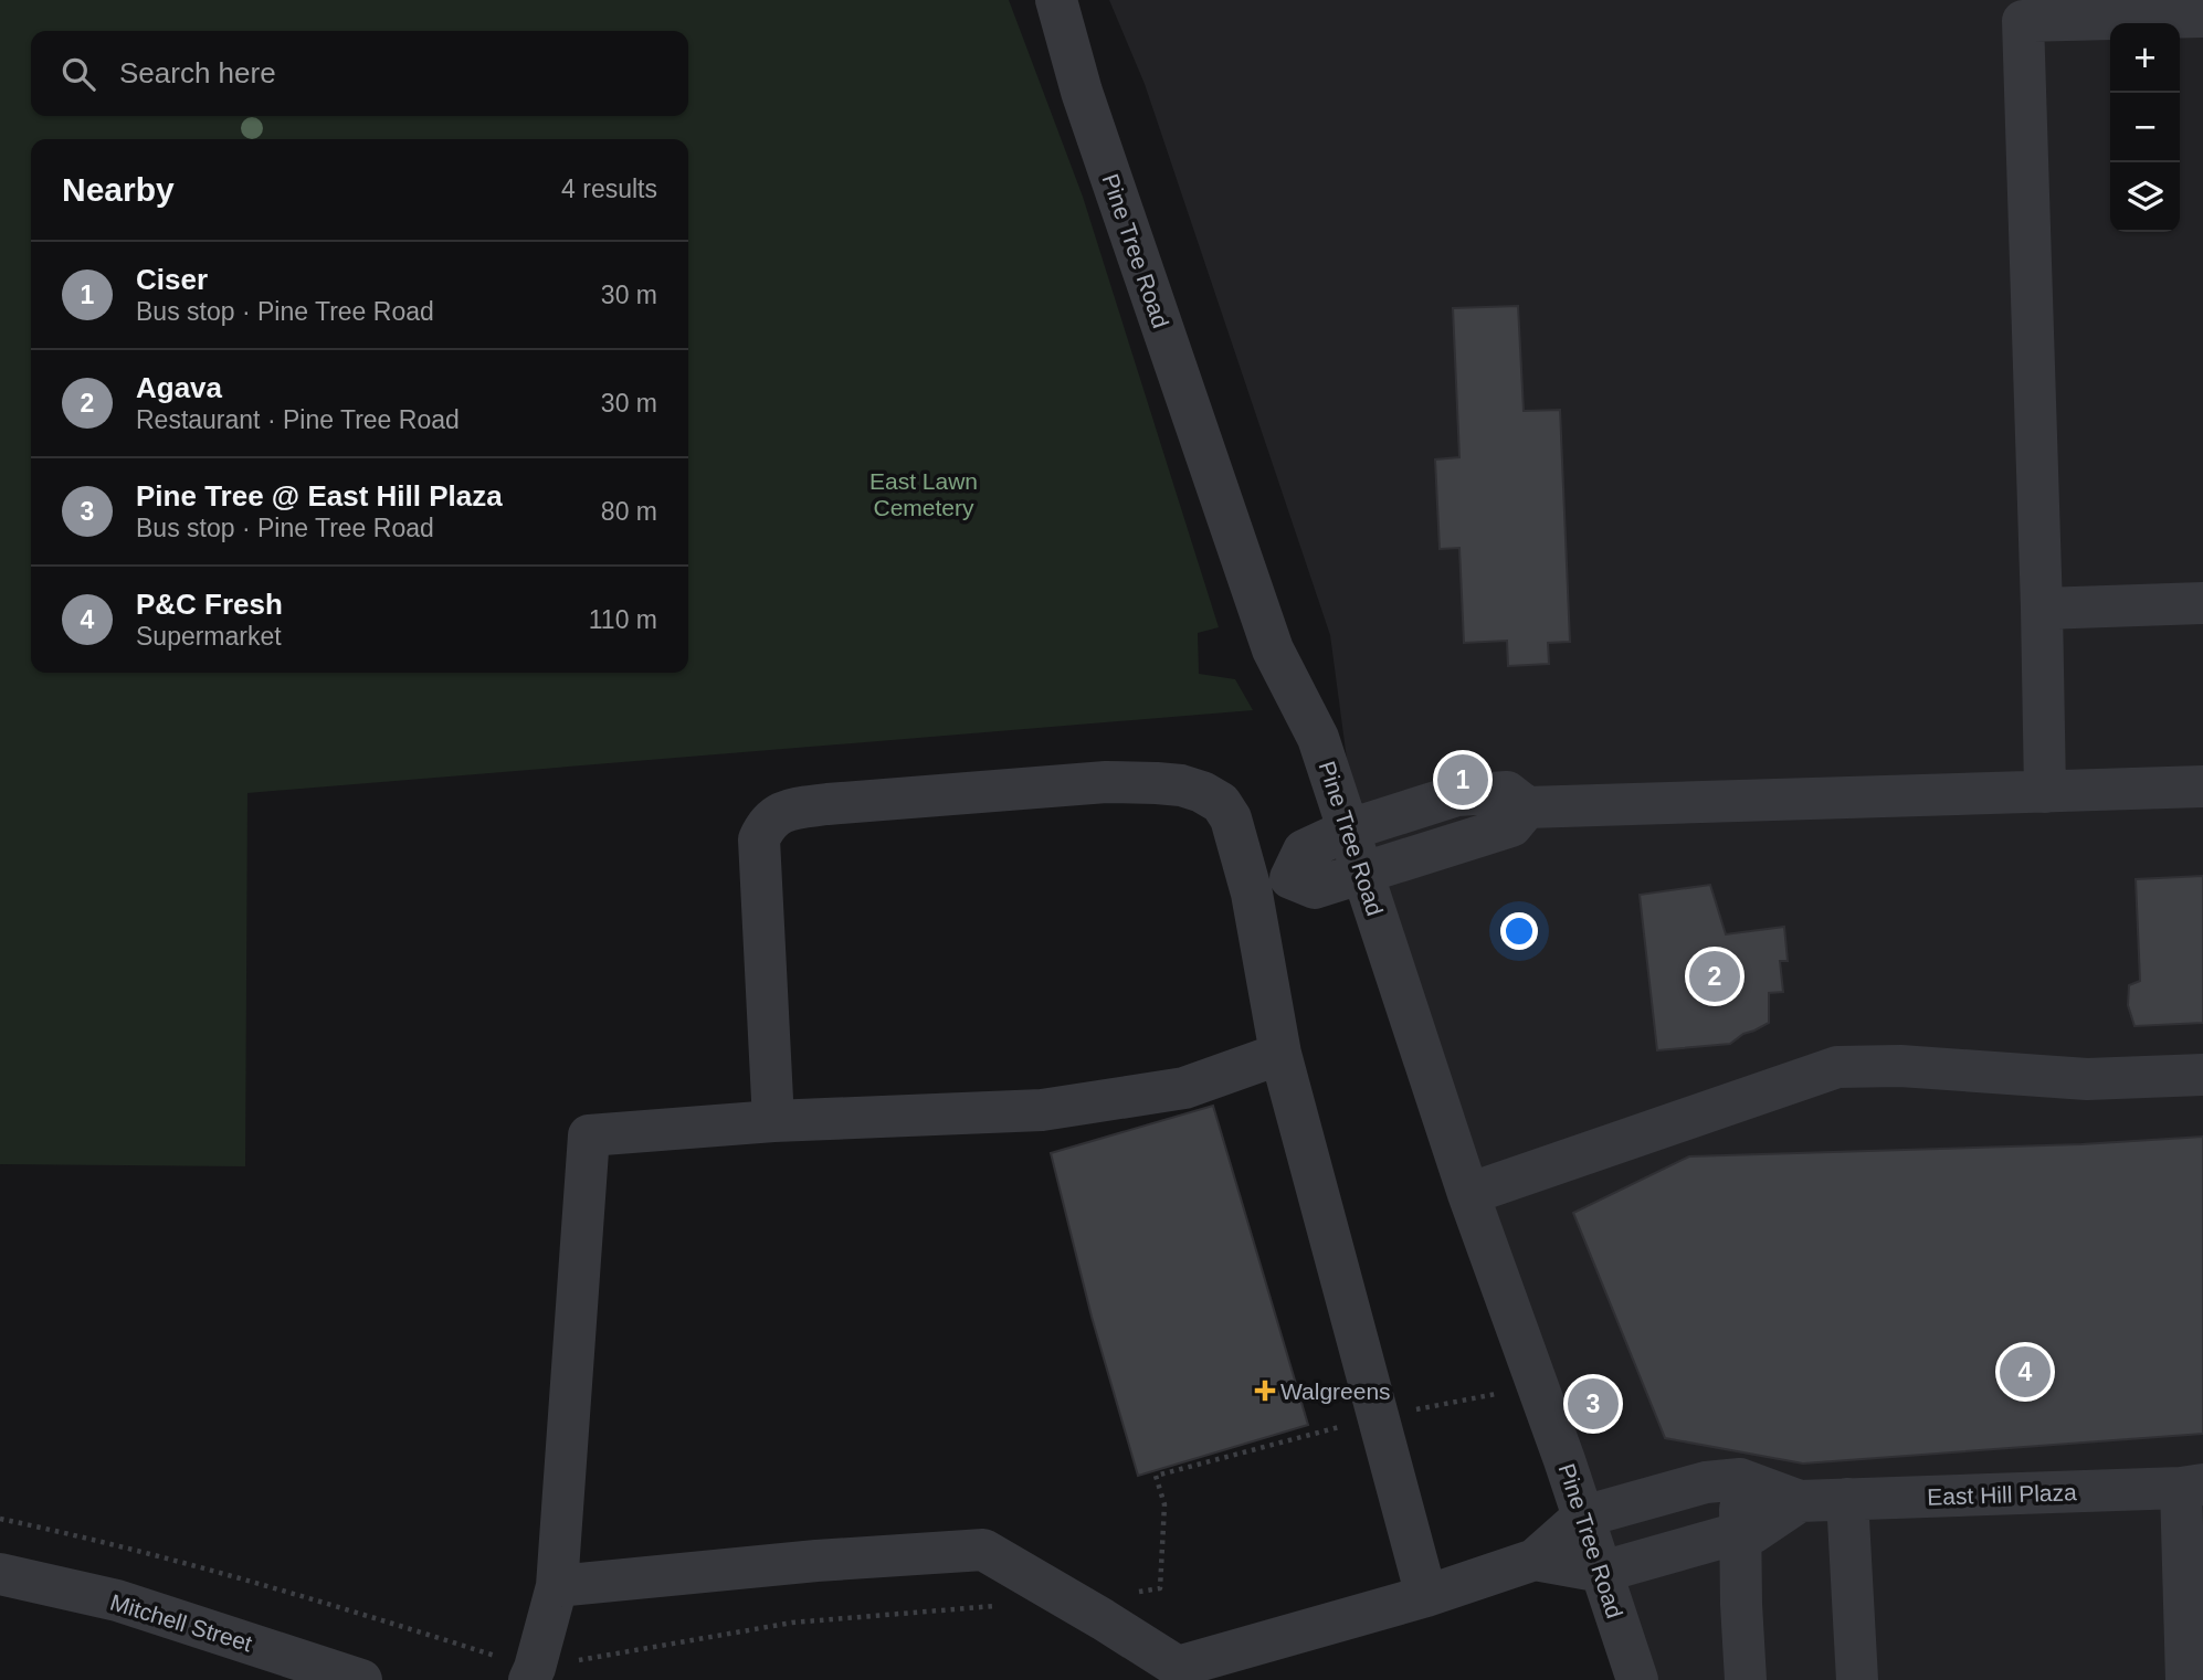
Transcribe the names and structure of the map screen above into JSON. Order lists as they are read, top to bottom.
{
  "streets": {
    "street": ["Pine Tree Road", "East Hill Plaza", "Mitchell Street"]
  },
  "crossings": [
    ["Pine Tree Road", "East Hill Plaza"]
  ],
  "parks": ["East Lawn Cemetery"],
  "places": {
    "health": ["Walgreens"]
  },
  "page": {
    "map_buttons": ["+", "−"],
    "search": "Search here",
    "heading": ["Nearby", "4 results"],
    "list": [
      {
        "mark": "1",
        "name": "Ciser",
        "note": "Bus stop · Pine Tree Road",
        "value": "30 m"
      },
      {
        "mark": "2",
        "name": "Agava",
        "note": "Restaurant · Pine Tree Road",
        "value": "30 m"
      },
      {
        "mark": "3",
        "name": "Pine Tree @ East Hill Plaza",
        "note": "Bus stop · Pine Tree Road",
        "value": "80 m"
      },
      {
        "mark": "4",
        "name": "P&C Fresh",
        "note": "Supermarket",
        "value": "110 m"
      }
    ],
    "pins": [
      "1",
      "2",
      "4",
      "3"
    ]
  }
}
